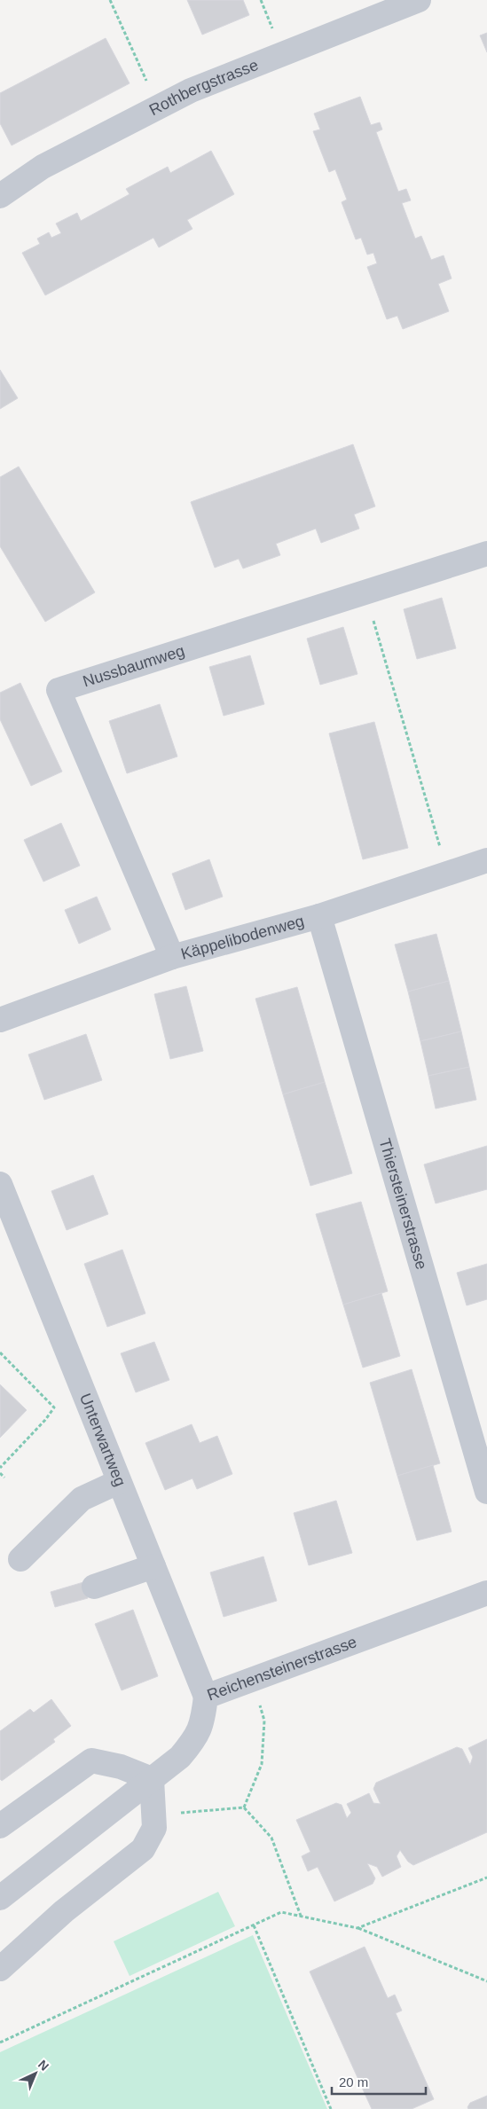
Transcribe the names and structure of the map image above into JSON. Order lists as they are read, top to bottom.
{
  "streets": {
    "street": [
      "Rothbergstrasse",
      "Nussbaumweg",
      "Käppelibodenweg",
      "Thiersteinerstrasse",
      "Unterwartweg",
      "Reichensteinerstrasse"
    ]
  },
  "crossings": [
    ["Nussbaumweg", "Käppelibodenweg"],
    ["Käppelibodenweg", "Thiersteinerstrasse"],
    ["Unterwartweg", "Reichensteinerstrasse"]
  ],
  "scale_bar": "20 m",
  "north": "top right"
}
